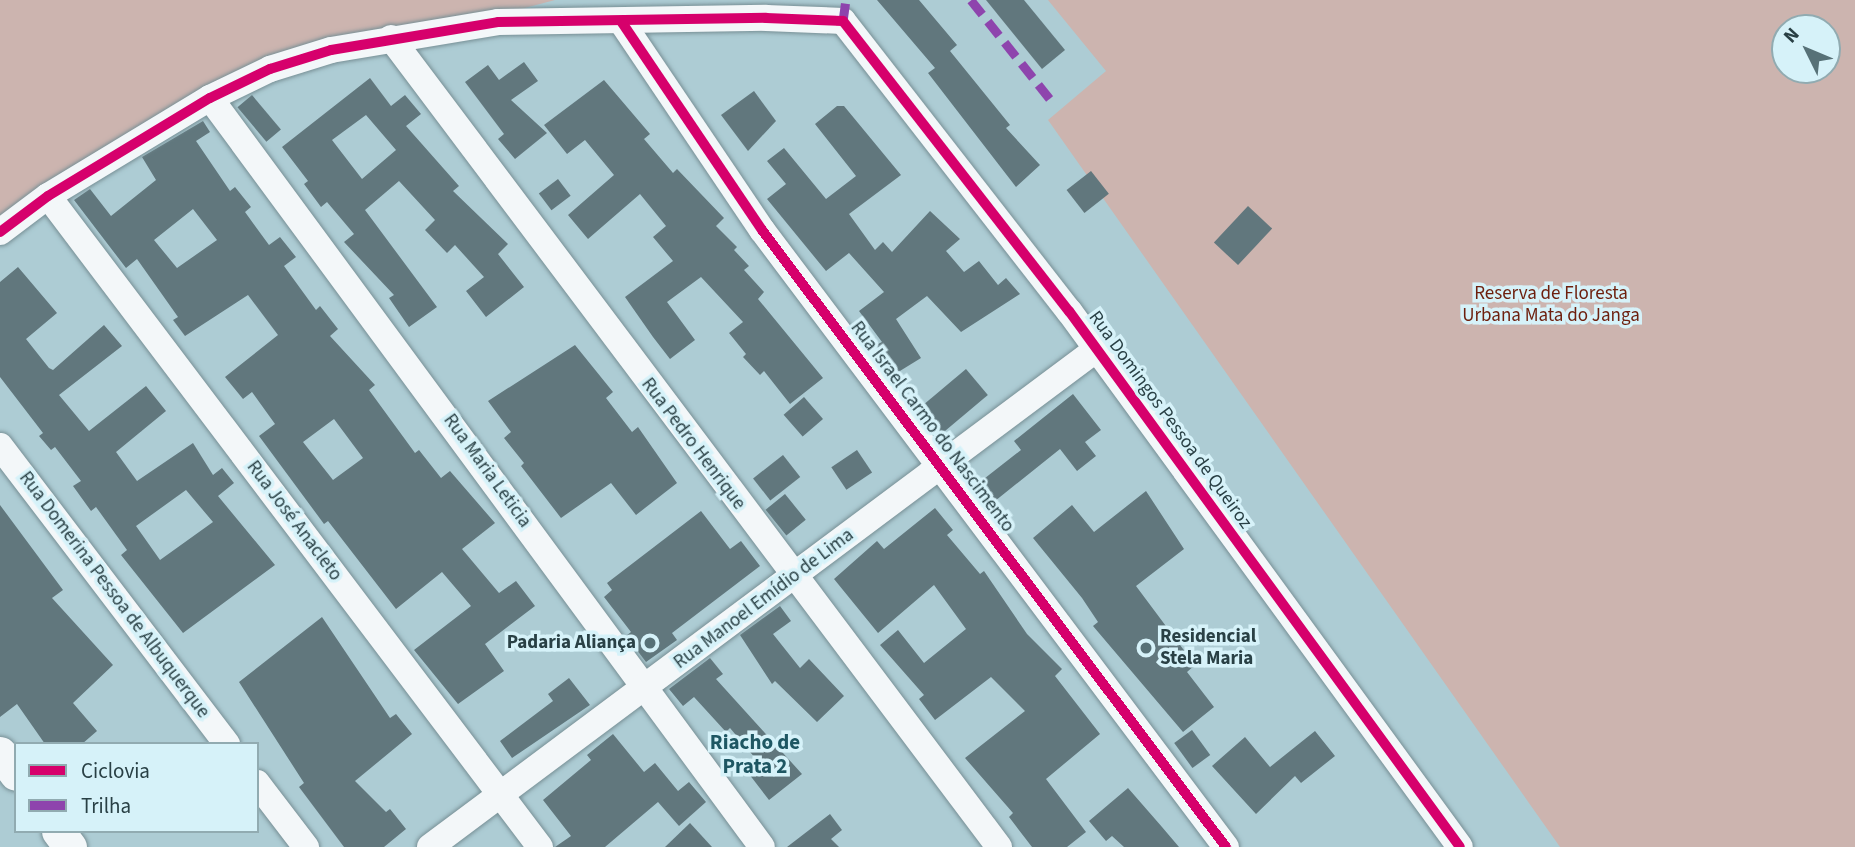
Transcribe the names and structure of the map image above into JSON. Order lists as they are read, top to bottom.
{
  "streets": {
    "street": [
      "Rua Domingos Pessoa de Queiroz",
      "Rua Israel Carmo do Nascimento",
      "Rua Pedro Henrique",
      "Rua Maria Leticia",
      "Rua José Anacleto",
      "Rua Domerina Pessoa de Albuquerque",
      "Rua Manoel Emídio de Lima"
    ]
  },
  "crossings": [
    ["Rua Domingos Pessoa de Queiroz", "Rua Israel Carmo do Nascimento"],
    ["Rua Domingos Pessoa de Queiroz", "Rua Manoel Emídio de Lima"],
    ["Rua Israel Carmo do Nascimento", "Rua Manoel Emídio de Lima"],
    ["Rua Pedro Henrique", "Rua Manoel Emídio de Lima"],
    ["Rua Maria Leticia", "Rua Manoel Emídio de Lima"],
    ["Rua José Anacleto", "Rua Manoel Emídio de Lima"]
  ],
  "districts": ["Riacho de Prata 2"],
  "parks": ["Reserva de Floresta Urbana Mata do Janga"],
  "places": ["Padaria Aliança", "Residencial Stela Maria"],
  "legend": ["Ciclovia", "Trilha"],
  "north": "top left"
}
